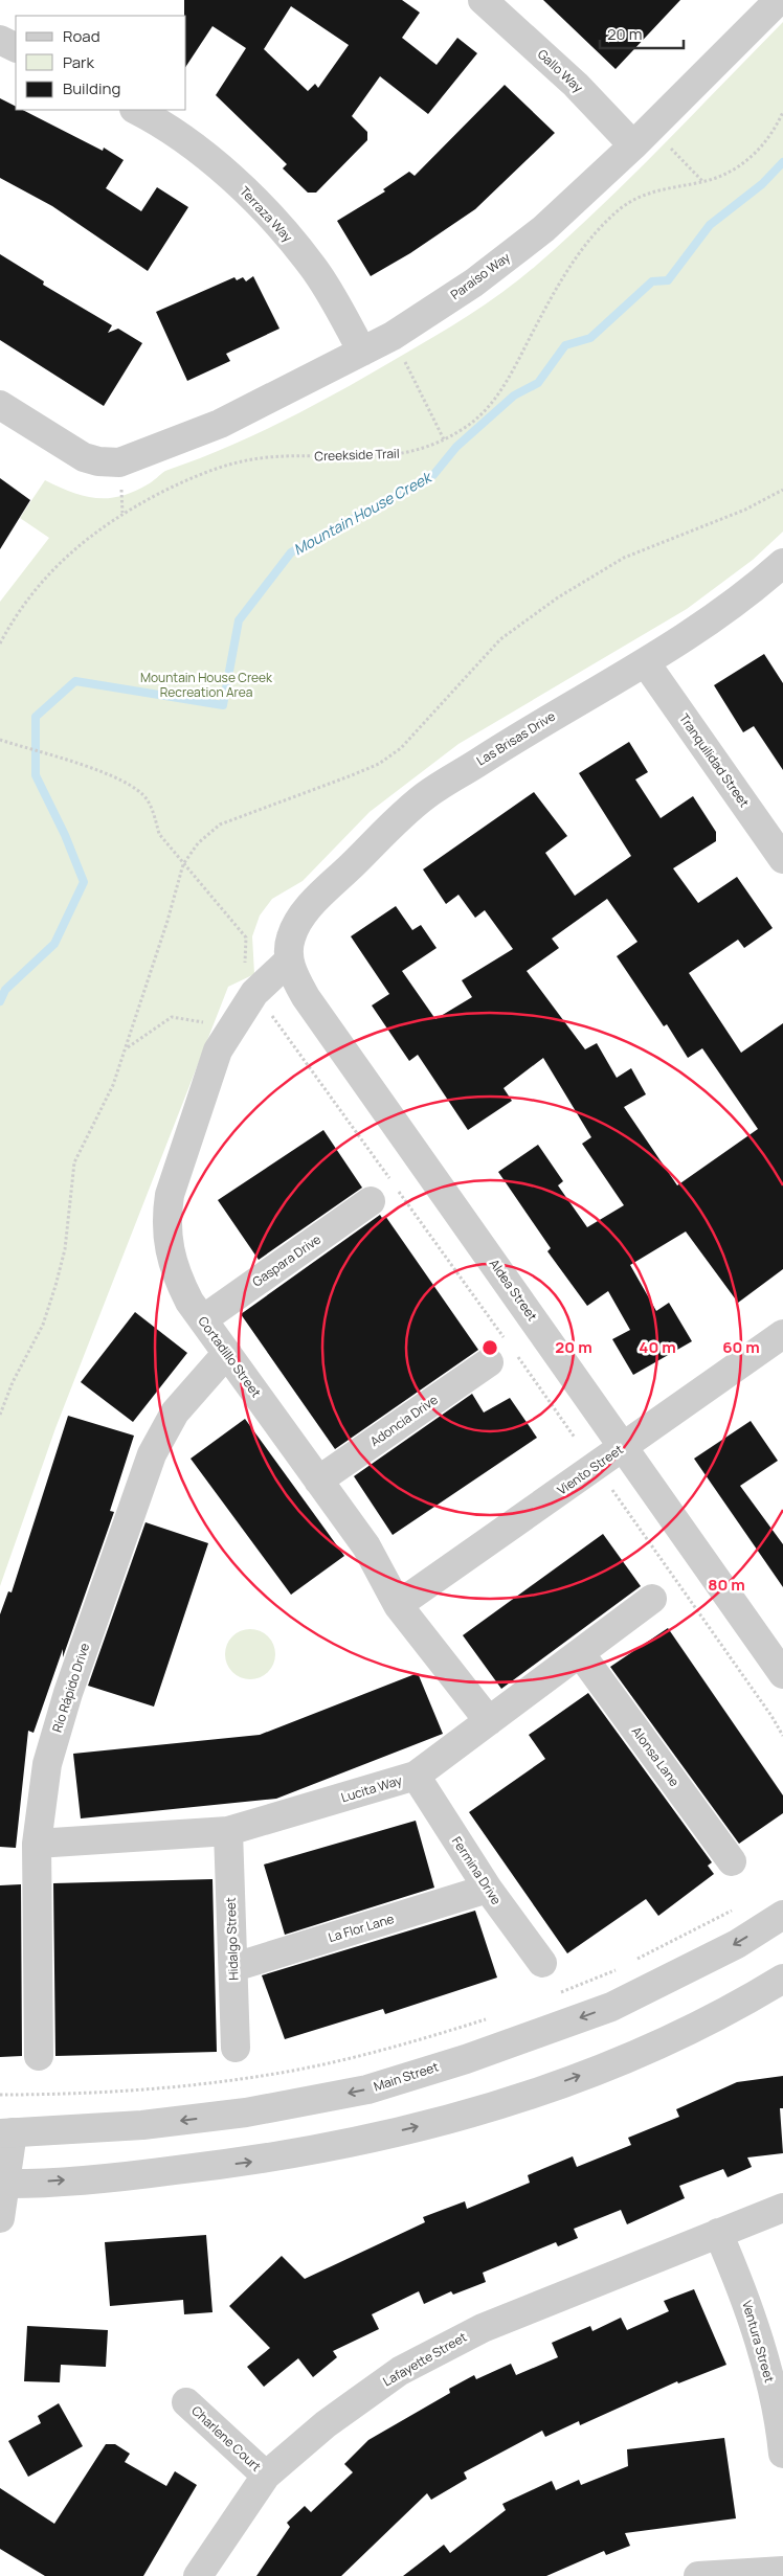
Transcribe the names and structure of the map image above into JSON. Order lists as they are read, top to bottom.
{
  "streets": {
    "street": [
      "Gallo Way",
      "Terraza Way",
      "Paraíso Way",
      "Las Brisas Drive",
      "Tranquilidad Street",
      "Gaspara Drive",
      "Aldea Street",
      "Cortadillo Street",
      "Adoncia Drive",
      "Viento Street",
      "Río Rápido Drive",
      "Alonsa Lane",
      "Lucita Way",
      "Fermina Drive",
      "La Flor Lane",
      "Hidalgo Street",
      "Main Street",
      "Ventura Street",
      "Lafayette Street",
      "Charlene Court"
    ],
    "path": ["Creekside Trail"]
  },
  "crossings": [
    ["Gallo Way", "Paraíso Way"],
    ["Terraza Way", "Paraíso Way"],
    ["Las Brisas Drive", "Tranquilidad Street"],
    ["Las Brisas Drive", "Aldea Street"],
    ["Las Brisas Drive", "Cortadillo Street"],
    ["Gaspara Drive", "Cortadillo Street"],
    ["Aldea Street", "Cortadillo Street"],
    ["Aldea Street", "Viento Street"],
    ["Cortadillo Street", "Adoncia Drive"],
    ["Cortadillo Street", "Viento Street"],
    ["Cortadillo Street", "Río Rápido Drive"],
    ["Cortadillo Street", "Lucita Way"],
    ["Río Rápido Drive", "Lucita Way"],
    ["Alonsa Lane", "Lucita Way"],
    ["Lucita Way", "Fermina Drive"],
    ["Lucita Way", "Hidalgo Street"],
    ["Fermina Drive", "La Flor Lane"],
    ["La Flor Lane", "Hidalgo Street"],
    ["Ventura Street", "Lafayette Street"],
    ["Lafayette Street", "Charlene Court"]
  ],
  "water": ["Mountain House Creek"],
  "parks": ["Mountain House Creek Recreation Area"],
  "legend": ["Road", "Park", "Building"],
  "scale_bar": "20 m",
  "rings": [
    "20 m",
    "40 m",
    "60 m",
    "80 m"
  ]
}
